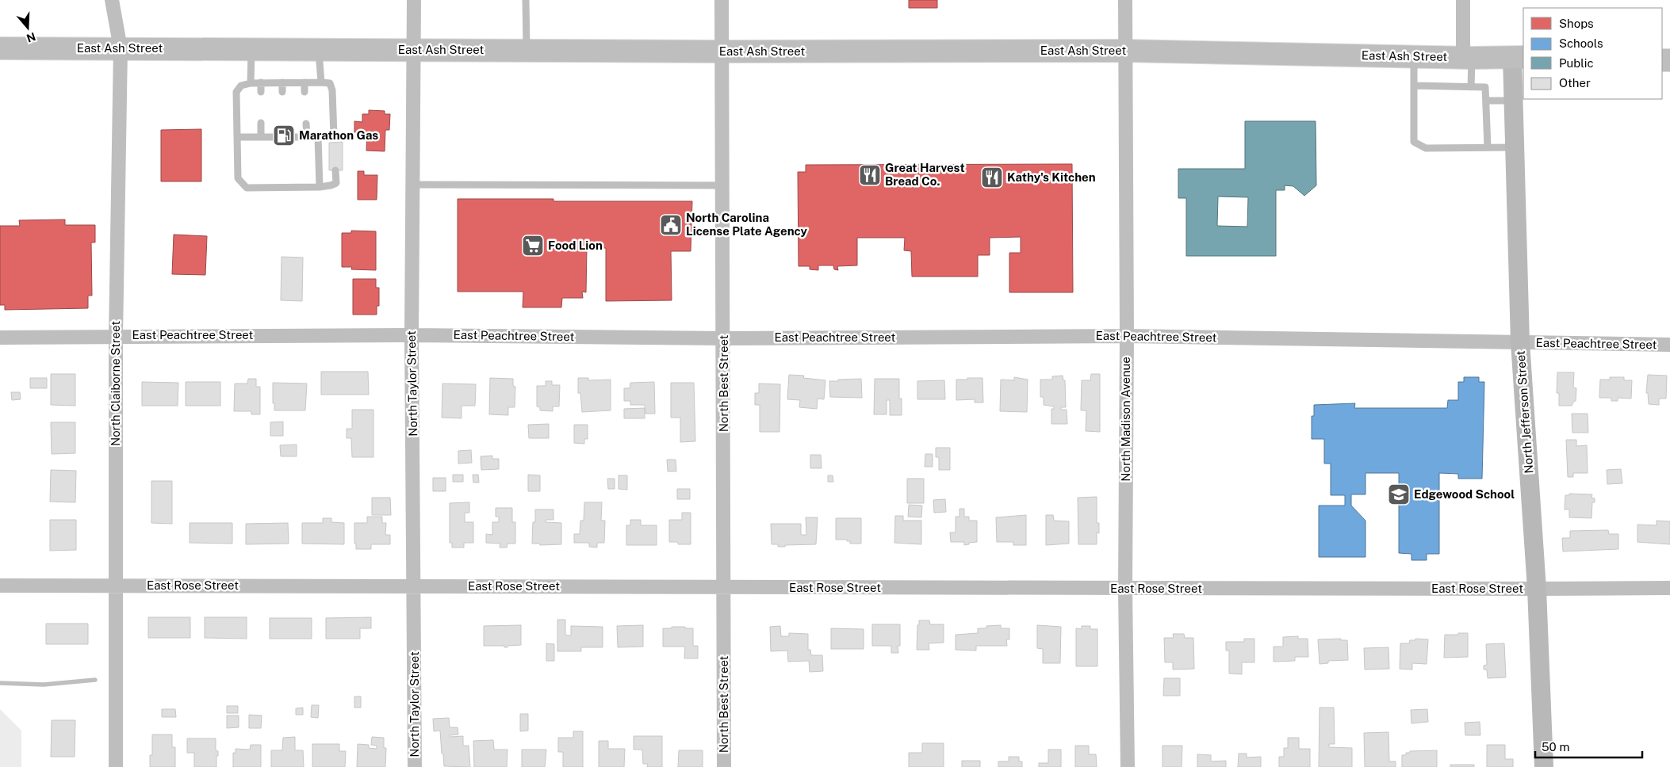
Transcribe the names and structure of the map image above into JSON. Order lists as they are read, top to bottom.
{
  "streets": {
    "main road": ["East Ash Street"],
    "street": [
      "East Peachtree Street",
      "North Claiborne Street",
      "North Taylor Street",
      "North Best Street",
      "North Jefferson Street",
      "North Madison Avenue",
      "East Rose Street"
    ]
  },
  "crossings": [
    ["East Ash Street", "North Claiborne Street"],
    ["East Ash Street", "North Taylor Street"],
    ["East Ash Street", "North Best Street"],
    ["East Ash Street", "North Jefferson Street"],
    ["East Ash Street", "North Madison Avenue"],
    ["East Peachtree Street", "North Claiborne Street"],
    ["East Peachtree Street", "North Taylor Street"],
    ["East Peachtree Street", "North Best Street"],
    ["East Peachtree Street", "North Jefferson Street"],
    ["East Peachtree Street", "North Madison Avenue"],
    ["North Claiborne Street", "East Rose Street"],
    ["North Taylor Street", "East Rose Street"],
    ["North Best Street", "East Rose Street"],
    ["North Jefferson Street", "East Rose Street"],
    ["North Madison Avenue", "East Rose Street"]
  ],
  "places": {
    "fuel station": ["Marathon Gas"],
    "restaurant": ["Great Harvest Bread Co.", "Kathy's Kitchen"],
    "public building": ["North Carolina License Plate Agency"],
    "supermarket": ["Food Lion"],
    "school or university": ["Edgewood School"]
  },
  "legend": [
    "Shops",
    "Schools",
    "Public",
    "Other"
  ],
  "scale_bar": "50 m",
  "north": "bottom"
}
